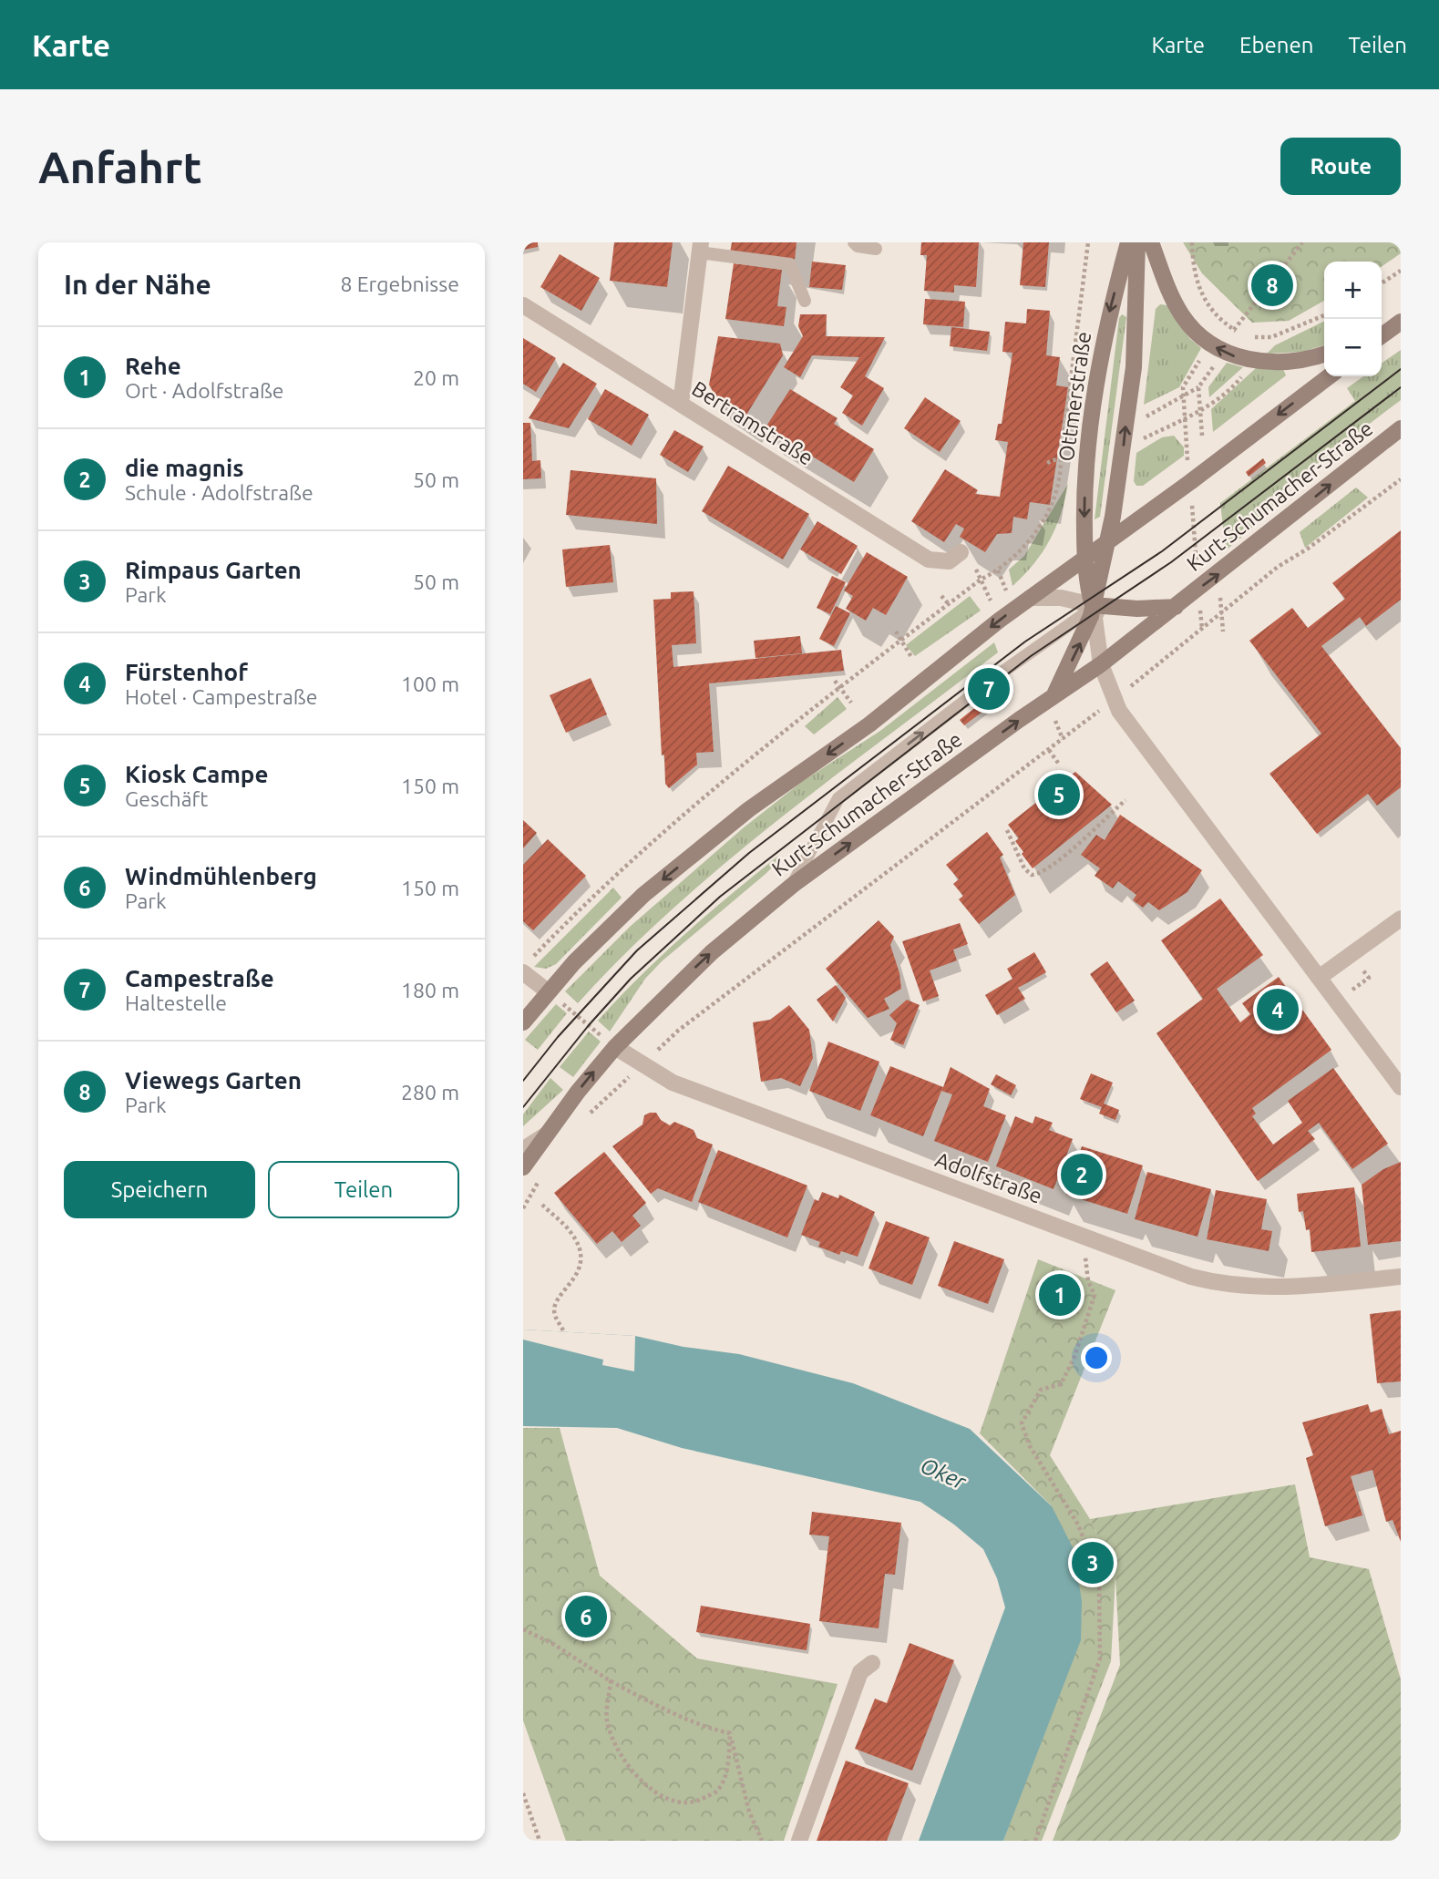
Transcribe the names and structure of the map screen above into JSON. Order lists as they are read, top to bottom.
{
  "streets": {
    "main road": ["Ottmerstraße", "Kurt-Schumacher-Straße"],
    "street": ["Bertramstraße", "Adolfstraße"]
  },
  "crossings": [
    ["Kurt-Schumacher-Straße", "Adolfstraße"]
  ],
  "water": ["Oker"],
  "page": {
    "header": "Karte",
    "nav": ["Karte", "Ebenen", "Teilen"],
    "buttons": [
      "Route",
      ["Speichern", "Teilen"]
    ],
    "title": "Anfahrt",
    "heading": ["In der Nähe", "8 Ergebnisse"],
    "pins": [
      "8",
      "7",
      "5",
      "4",
      "2",
      "1",
      "3",
      "6"
    ],
    "map_buttons": ["+", "−"],
    "list": [
      {
        "mark": "1",
        "name": "Rehe",
        "note": "Ort · Adolfstraße",
        "value": "20 m"
      },
      {
        "mark": "2",
        "name": "die magnis",
        "note": "Schule · Adolfstraße",
        "value": "50 m"
      },
      {
        "mark": "3",
        "name": "Rimpaus Garten",
        "note": "Park",
        "value": "50 m"
      },
      {
        "mark": "4",
        "name": "Fürstenhof",
        "note": "Hotel · Campestraße",
        "value": "100 m"
      },
      {
        "mark": "5",
        "name": "Kiosk Campe",
        "note": "Geschäft",
        "value": "150 m"
      },
      {
        "mark": "6",
        "name": "Windmühlenberg",
        "note": "Park",
        "value": "150 m"
      },
      {
        "mark": "7",
        "name": "Campestraße",
        "note": "Haltestelle",
        "value": "180 m"
      },
      {
        "mark": "8",
        "name": "Viewegs Garten",
        "note": "Park",
        "value": "280 m"
      }
    ]
  }
}
